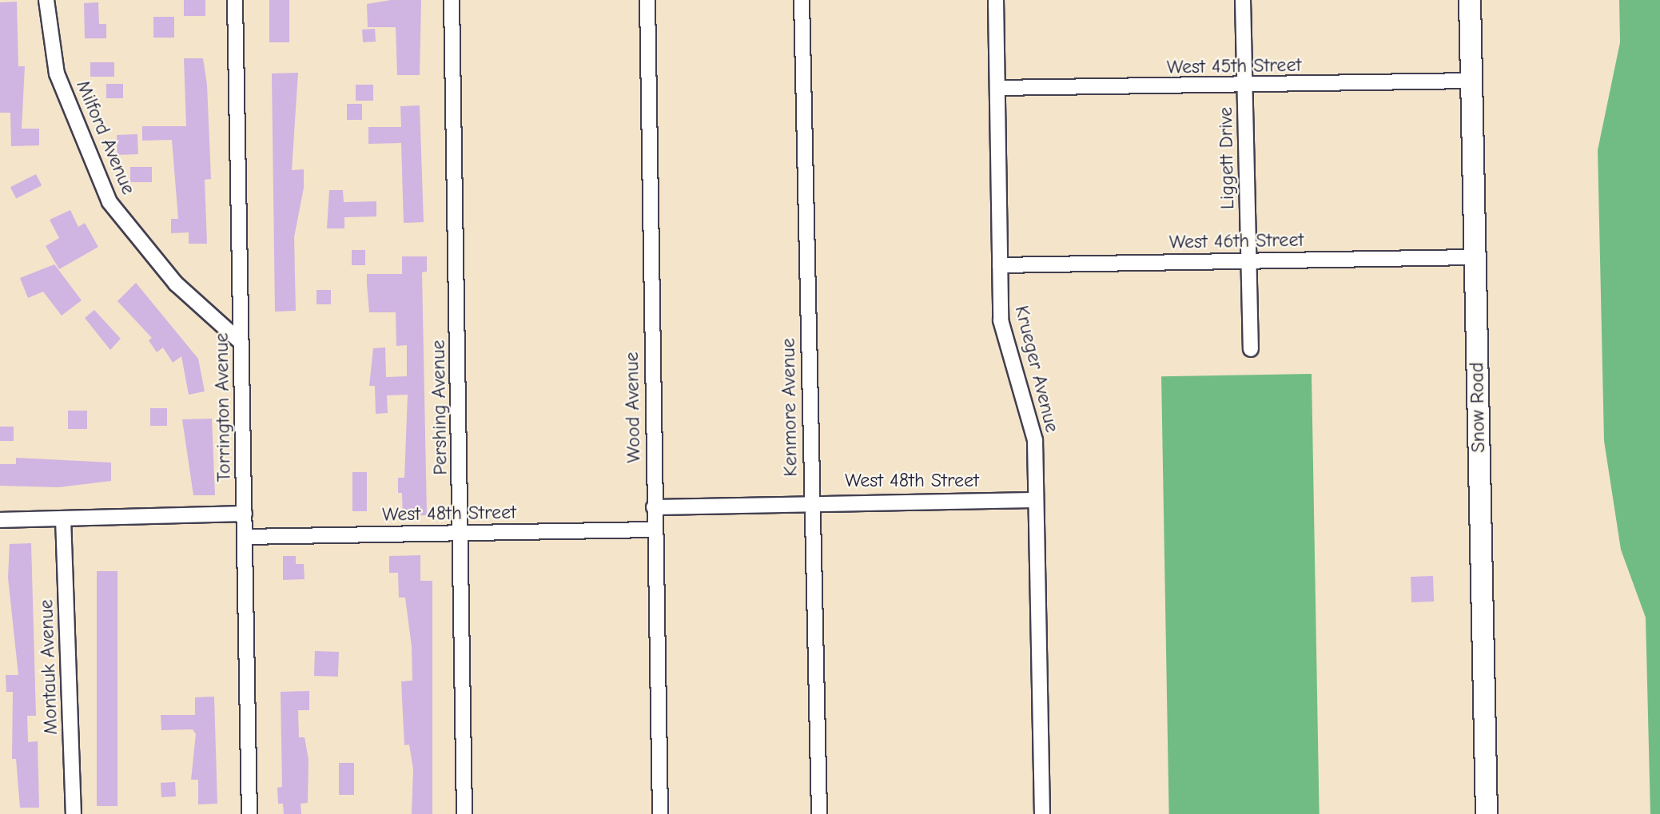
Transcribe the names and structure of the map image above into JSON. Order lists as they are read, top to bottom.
{
  "streets": {
    "main road": ["Snow Road"],
    "street": [
      "West 45th Street",
      "Milford Avenue",
      "Liggett Drive",
      "West 46th Street",
      "Krueger Avenue",
      "Torrington Avenue",
      "Pershing Avenue",
      "Wood Avenue",
      "Kenmore Avenue",
      "West 48th Street",
      "Montauk Avenue"
    ]
  },
  "crossings": [
    ["West 45th Street", "Liggett Drive"],
    ["West 45th Street", "Krueger Avenue"],
    ["West 45th Street", "Snow Road"],
    ["Milford Avenue", "Torrington Avenue"],
    ["Liggett Drive", "West 46th Street"],
    ["West 46th Street", "Krueger Avenue"],
    ["West 46th Street", "Snow Road"],
    ["Krueger Avenue", "West 48th Street"],
    ["Torrington Avenue", "West 48th Street"],
    ["Pershing Avenue", "West 48th Street"],
    ["Wood Avenue", "West 48th Street"],
    ["Kenmore Avenue", "West 48th Street"]
  ]
}
